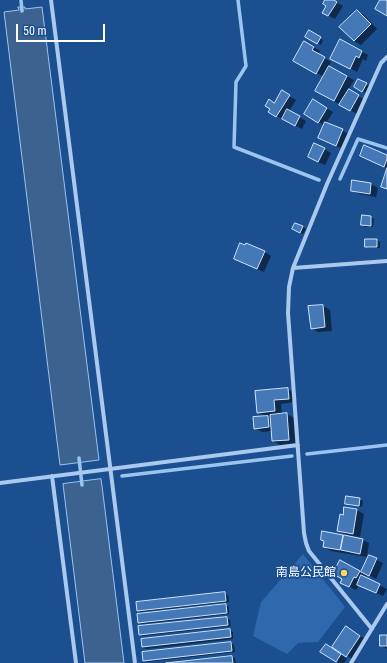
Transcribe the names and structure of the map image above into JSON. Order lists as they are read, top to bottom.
{
  "places": ["南島公民館"],
  "scale_bar": "50 m"
}
